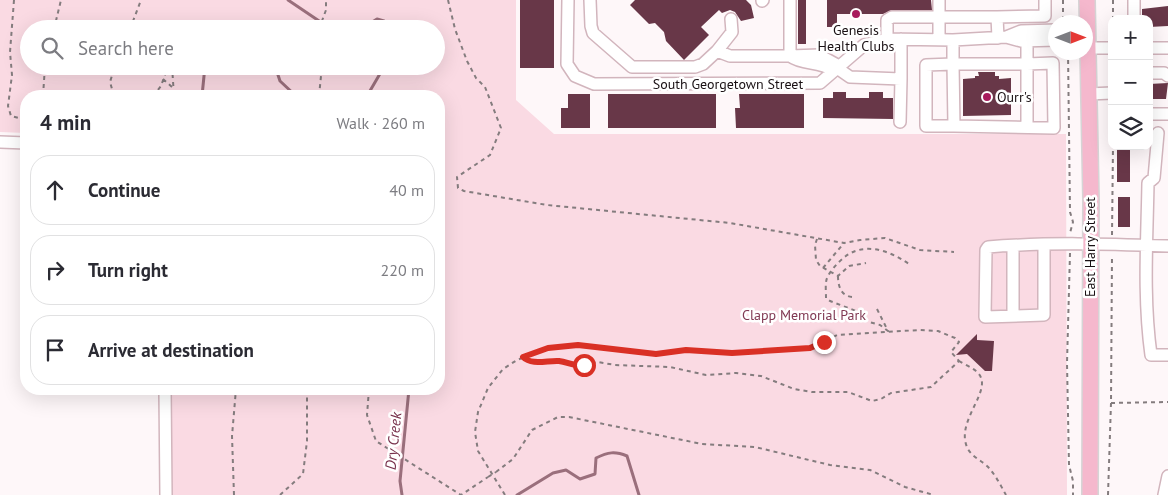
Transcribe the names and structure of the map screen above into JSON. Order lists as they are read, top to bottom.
{
  "streets": {
    "main road": ["East Harry Street"],
    "street": ["South Georgetown Street"]
  },
  "water": ["Dry Creek"],
  "parks": ["Clapp Memorial Park"],
  "places": ["Genesis Health Clubs", "Ourr's"],
  "north": "right",
  "page": {
    "map_buttons": ["+", "−"],
    "search": "Search here",
    "heading": ["4 min", "Walk · 260 m"],
    "list": [
      ["Continue", "40 m"],
      ["Turn right", "220 m"],
      "Arrive at destination"
    ]
  }
}
